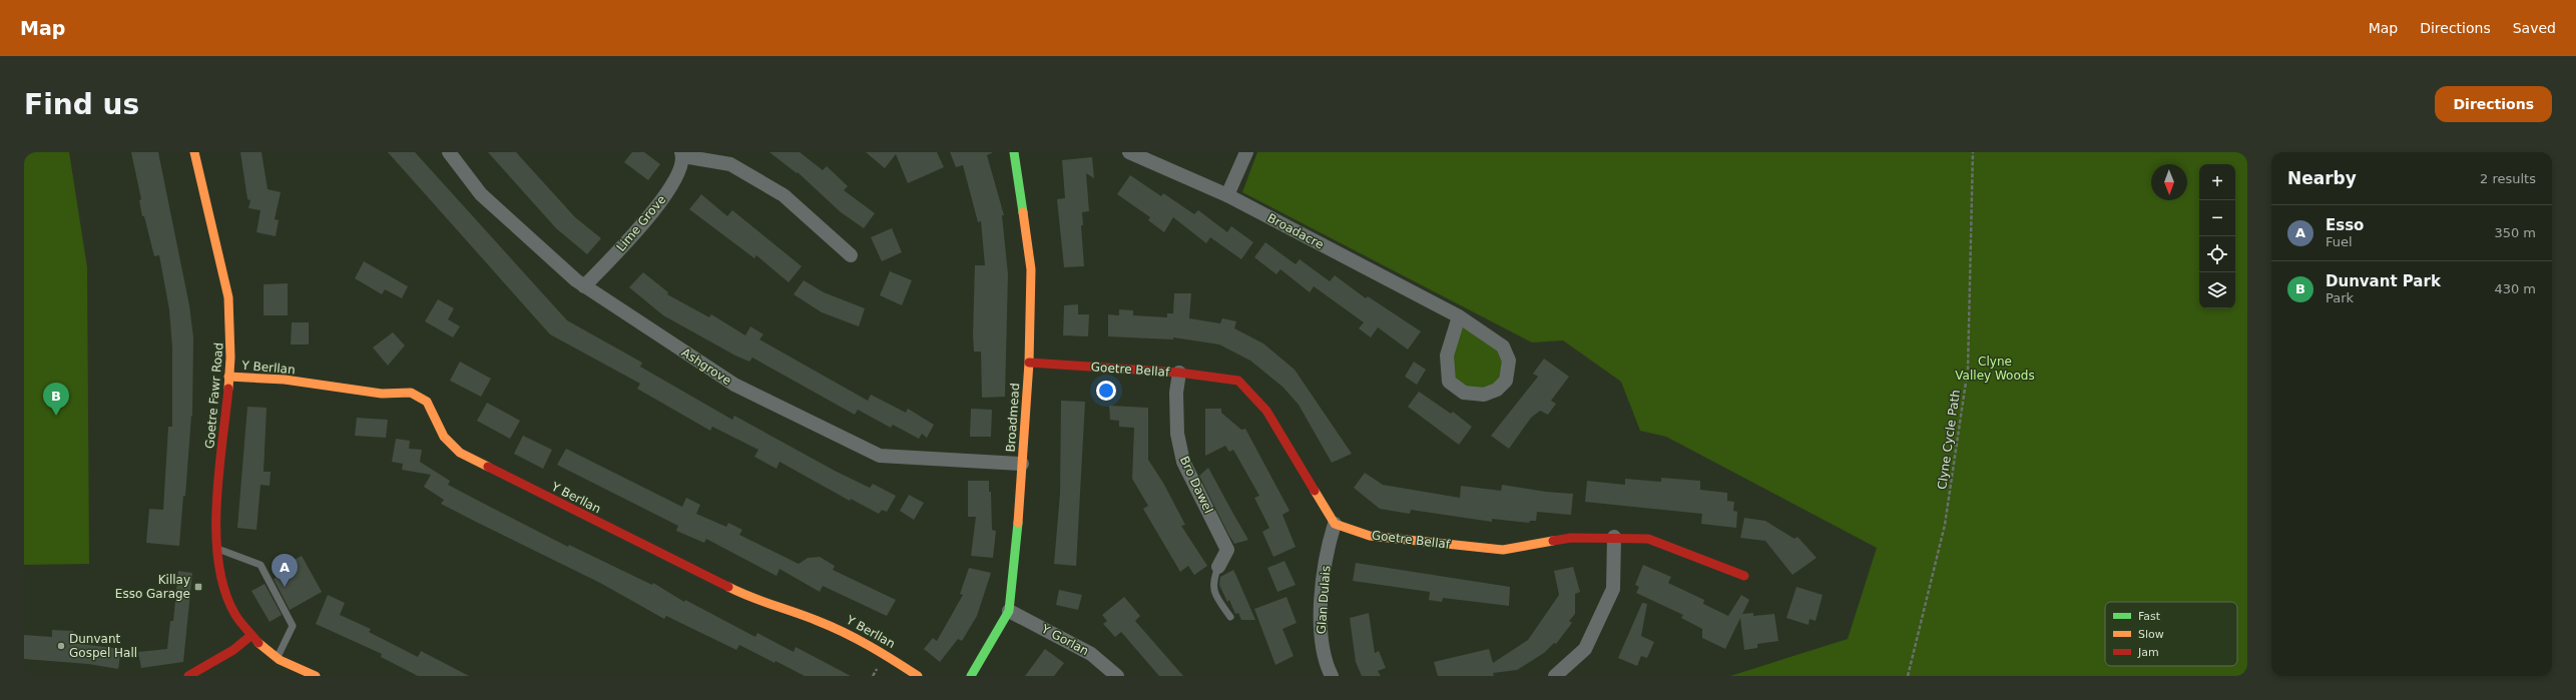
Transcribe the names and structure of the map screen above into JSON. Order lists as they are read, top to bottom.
{
  "streets": {
    "street": [
      "Lime Grove",
      "Broadacre",
      "Ashgrove",
      "Y Berllan",
      "Goetre Bellaf",
      "Goetre Fawr Road",
      "Broadmead",
      "Bro Dawel",
      "Glan Dulais",
      "Y Gorlan"
    ],
    "path": ["Clyne Cycle Path"]
  },
  "crossings": [
    ["Lime Grove", "Ashgrove"],
    ["Ashgrove", "Broadmead"],
    ["Y Berllan", "Goetre Fawr Road"],
    ["Goetre Bellaf", "Broadmead"],
    ["Goetre Bellaf", "Bro Dawel"],
    ["Goetre Bellaf", "Glan Dulais"],
    ["Broadmead", "Y Gorlan"]
  ],
  "parks": ["Clyne Valley Woods"],
  "places": {
    "transit": ["Killay Esso Garage"],
    "other": ["Dunvant Gospel Hall"]
  },
  "legend": ["Fast", "Slow", "Jam"],
  "north": "bottom",
  "page": {
    "header": "Map",
    "nav": ["Map", "Directions", "Saved"],
    "buttons": "Directions",
    "title": "Find us",
    "heading": ["Nearby", "2 results"],
    "map_buttons": ["+", "−"],
    "list": [
      {
        "mark": "A",
        "name": "Esso",
        "note": "Fuel",
        "value": "350 m"
      },
      {
        "mark": "B",
        "name": "Dunvant Park",
        "note": "Park",
        "value": "430 m"
      }
    ],
    "pins": ["B", "A"]
  }
}
